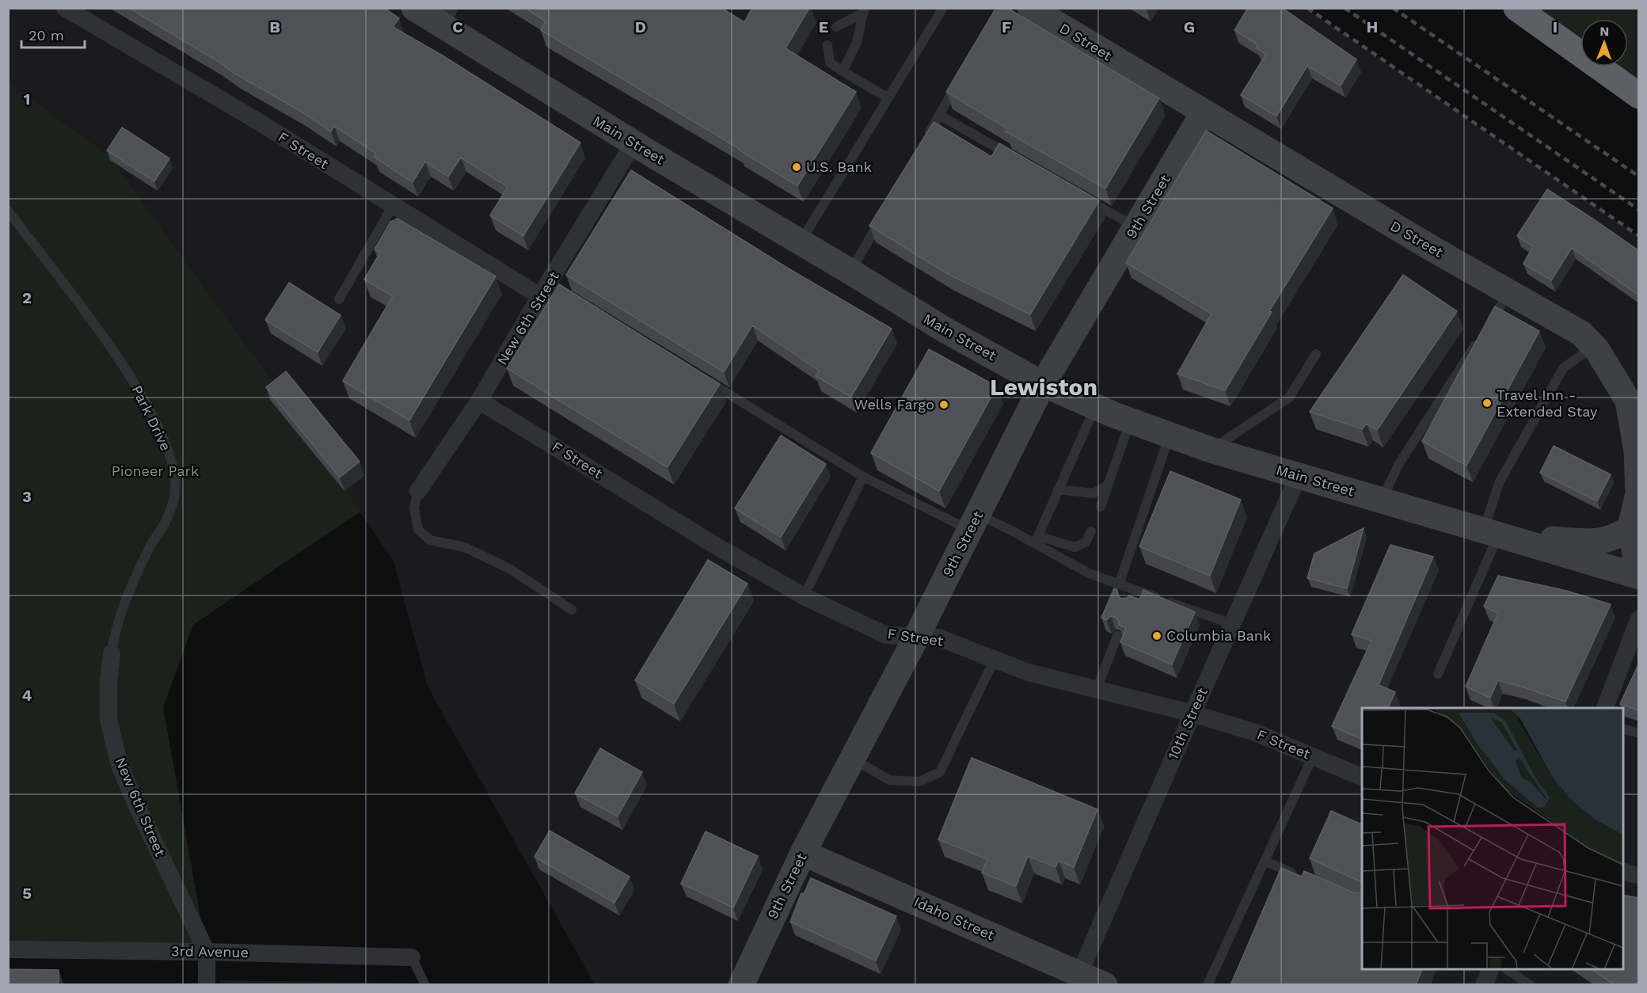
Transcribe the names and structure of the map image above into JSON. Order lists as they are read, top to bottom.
{
  "streets": {
    "main road": [
      "D Street",
      "Main Street",
      "9th Street",
      "Idaho Street"
    ],
    "street": [
      "F Street",
      "New 6th Street",
      "10th Street",
      "3rd Avenue"
    ],
    "lane": ["Park Drive"]
  },
  "crossings": [
    ["D Street", "Main Street"],
    ["D Street", "9th Street"],
    ["Main Street", "9th Street"],
    ["Main Street", "New 6th Street"],
    ["Main Street", "10th Street"],
    ["F Street", "9th Street"],
    ["F Street", "New 6th Street"],
    ["F Street", "10th Street"],
    ["9th Street", "Idaho Street"],
    ["New 6th Street", "Park Drive"],
    ["New 6th Street", "3rd Avenue"],
    ["10th Street", "Idaho Street"]
  ],
  "districts": ["Lewiston"],
  "parks": ["Pioneer Park"],
  "places": [
    "U.S. Bank",
    "Travel Inn - Extended Stay",
    "Wells Fargo",
    "Columbia Bank"
  ],
  "scale_bar": "20 m",
  "north": "top",
  "grid": {
    "columns": [
      "B",
      "C",
      "D",
      "E",
      "F",
      "G",
      "H",
      "I"
    ],
    "rows": [
      "1",
      "2",
      "3",
      "4",
      "5"
    ]
  }
}
